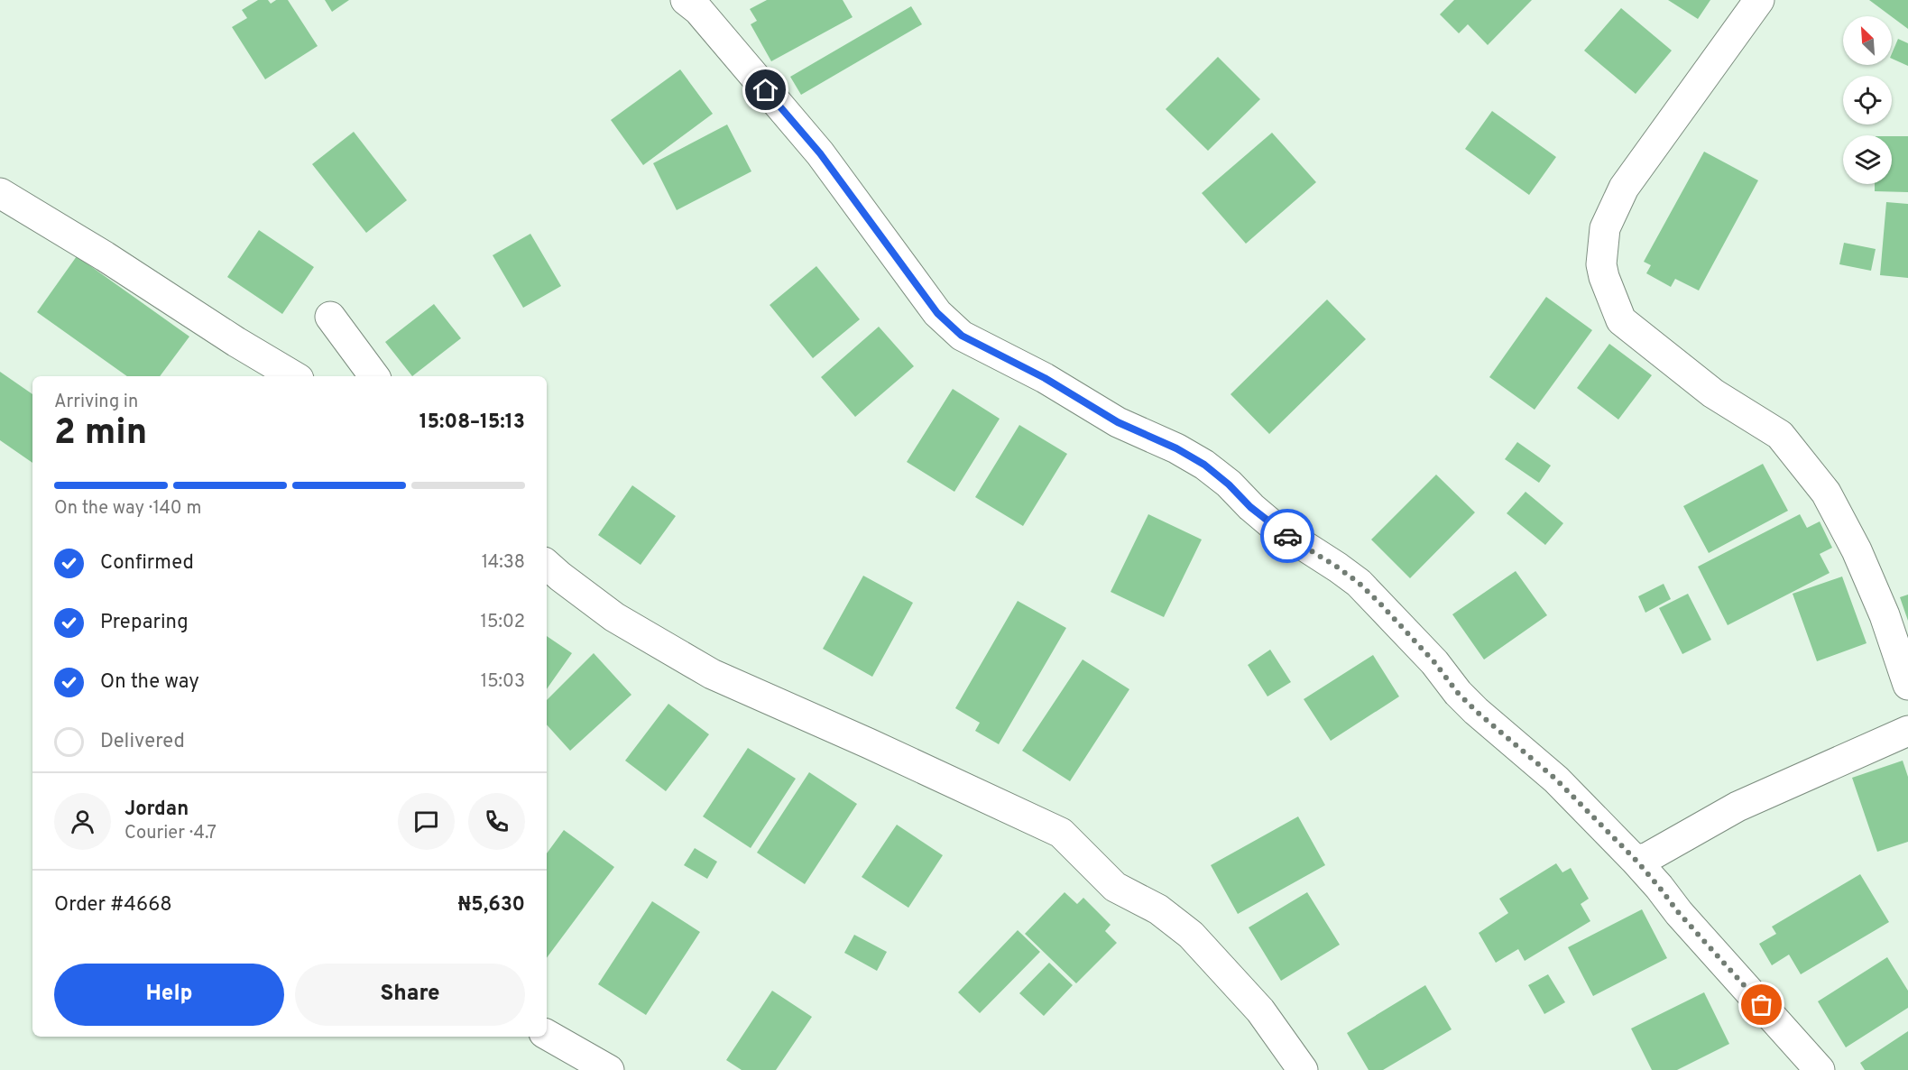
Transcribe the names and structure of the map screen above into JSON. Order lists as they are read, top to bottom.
{
  "north": "top left",
  "page": {
    "heading": ["2 min", "Arriving in", "15:08–15:13"],
    "panel": [
      "Jordan",
      "Courier · 4.7",
      "Order #4668",
      "₦5,630"
    ],
    "bar": "On the way · 140 m",
    "list": [
      ["Confirmed", "14:38"],
      ["Preparing", "15:02"],
      ["On the way", "15:03"],
      "Delivered"
    ],
    "buttons": ["Help", "Share"]
  }
}
